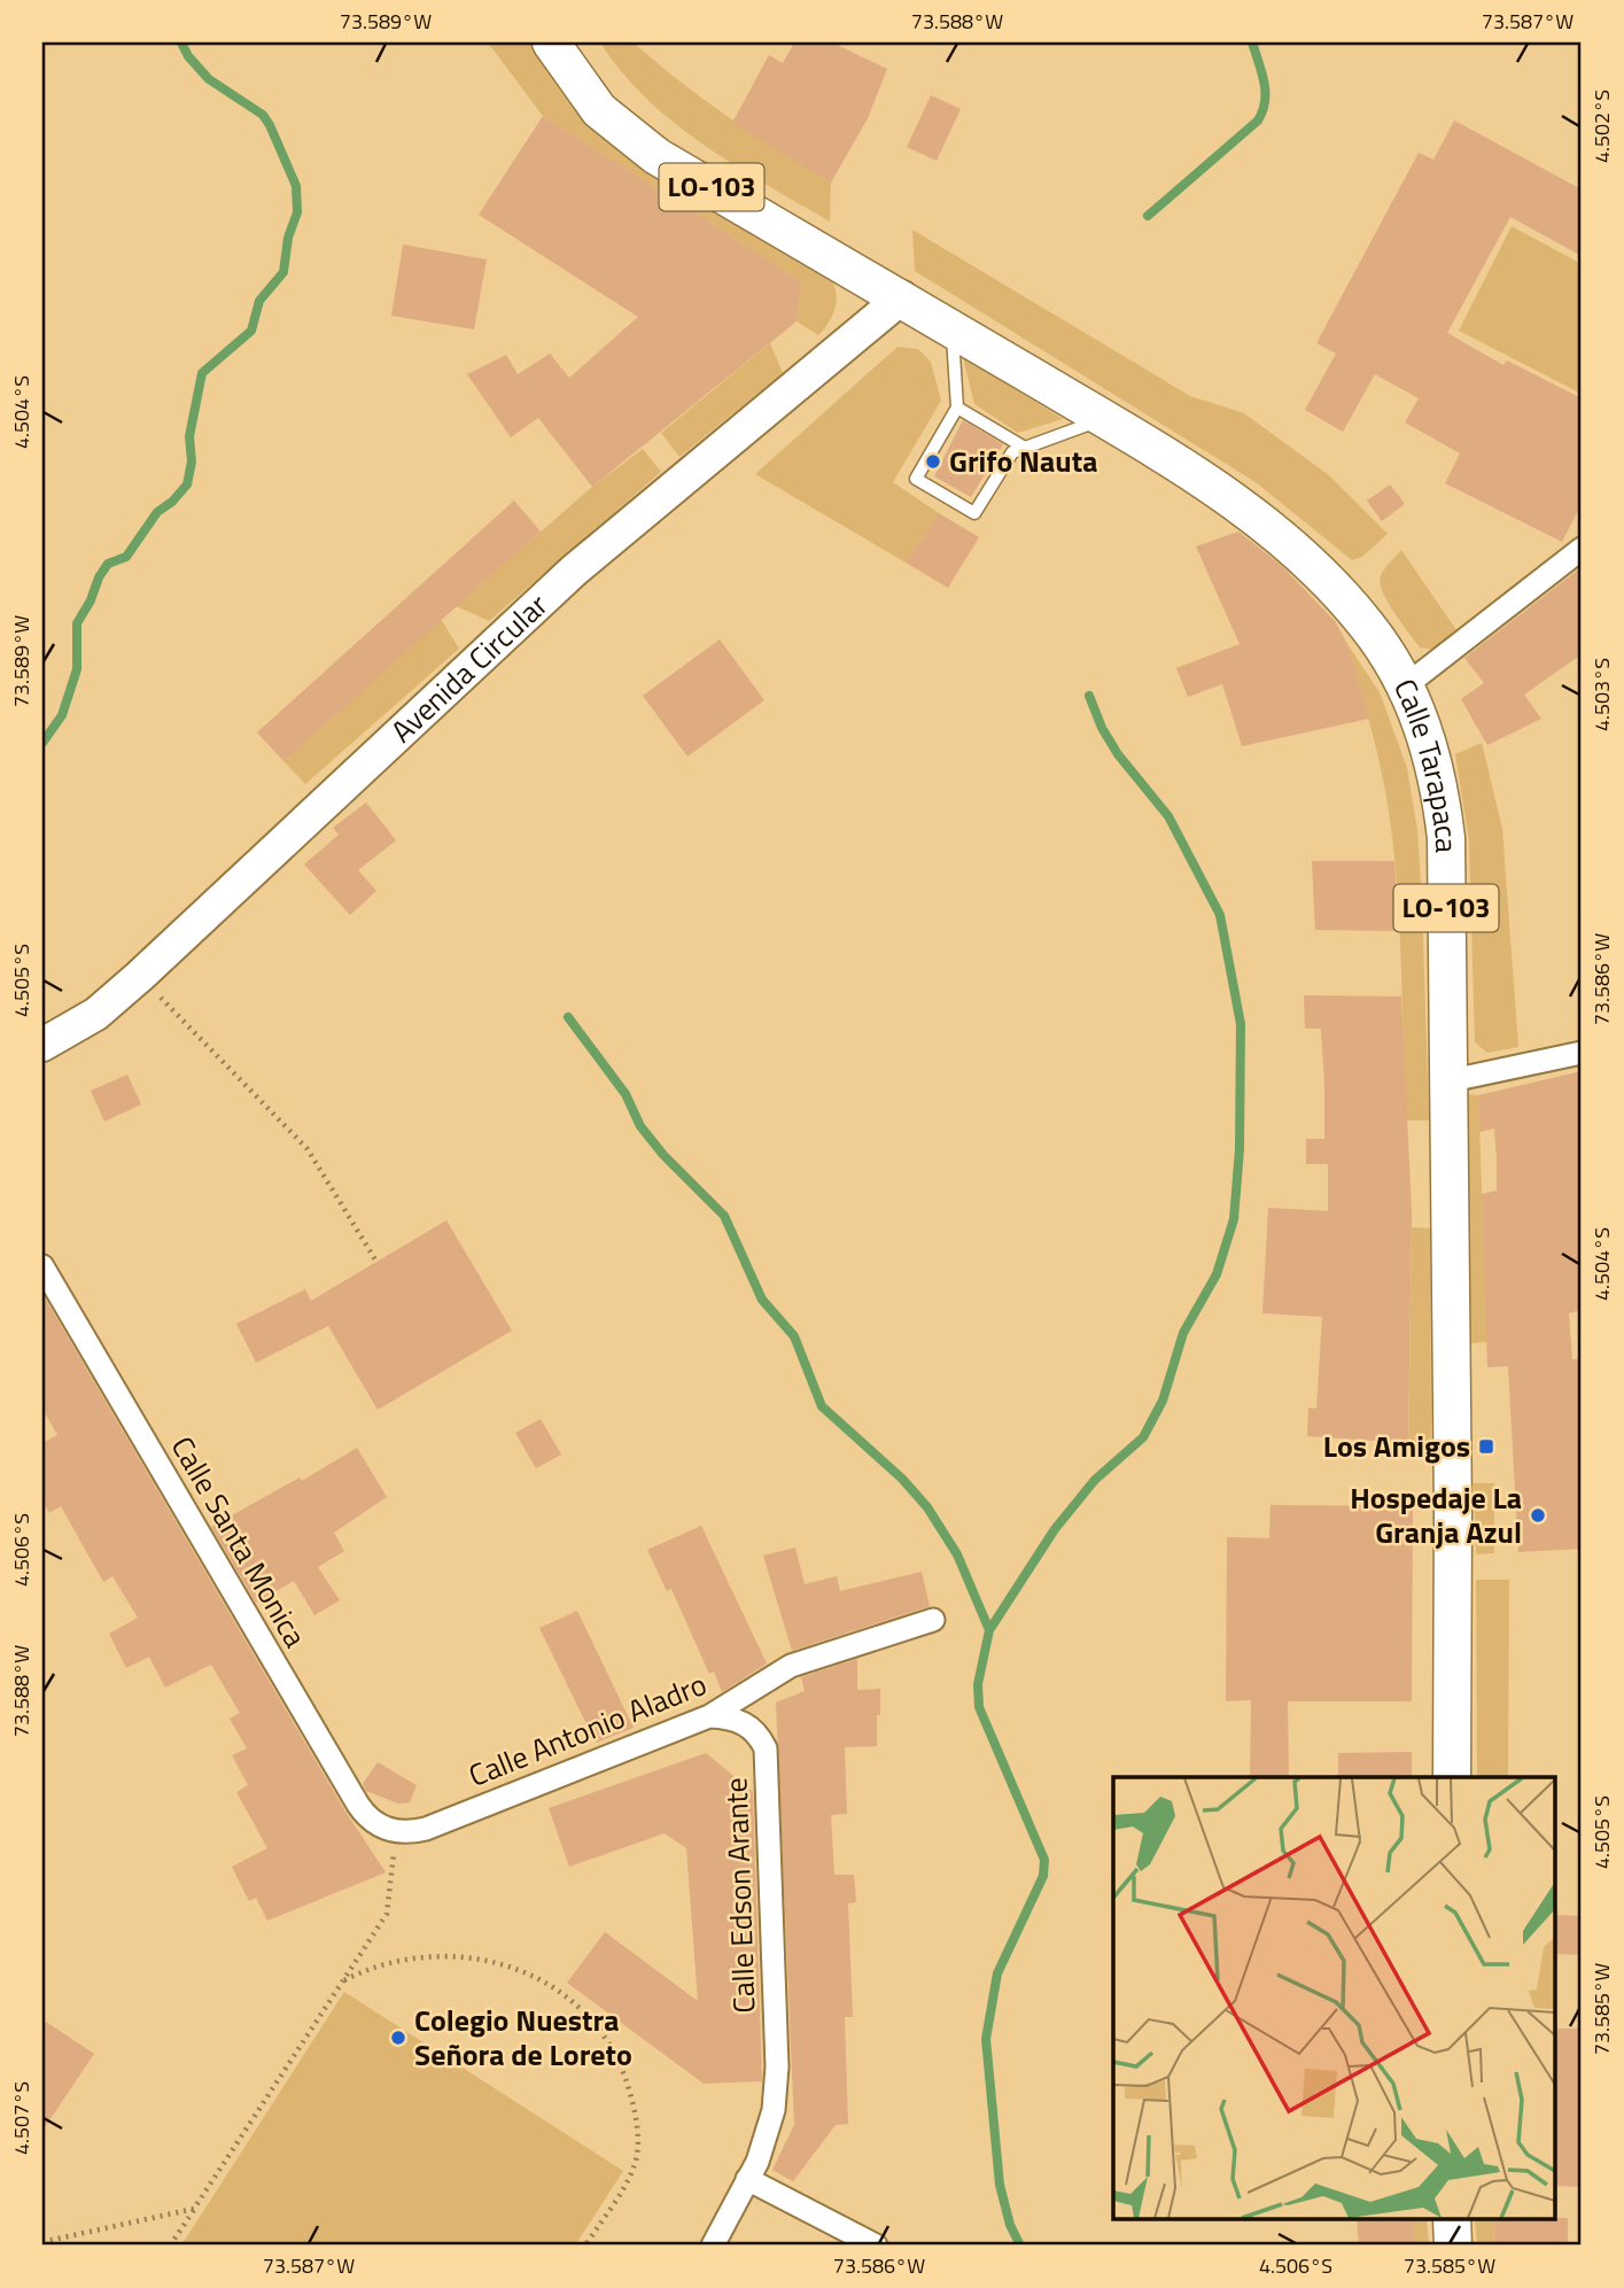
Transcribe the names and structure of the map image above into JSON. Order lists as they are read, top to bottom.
{
  "streets": {
    "main road": ["LO-103", "Calle Tarapaca"],
    "street": [
      "Avenida Circular",
      "Calle Santa Monica",
      "Calle Antonio Aladro",
      "Calle Edson Arante"
    ]
  },
  "crossings": [
    ["LO-103", "Avenida Circular"],
    ["LO-103", "Calle Tarapaca"],
    ["Avenida Circular", "Calle Tarapaca"],
    ["Calle Santa Monica", "Calle Antonio Aladro"],
    ["Calle Antonio Aladro", "Calle Edson Arante"]
  ],
  "places": {
    "other": ["Grifo Nauta", "Hospedaje La Granja Azul", "Colegio Nuestra Señora de Loreto"],
    "transit": ["Los Amigos"]
  },
  "coordinates": [
    "73.589°W",
    "73.588°W",
    "73.587°W",
    "4.502°S",
    "4.504°S",
    "4.503°S",
    "73.586°W",
    "4.505°S",
    "4.506°S",
    "73.585°W",
    "4.507°S"
  ]
}
